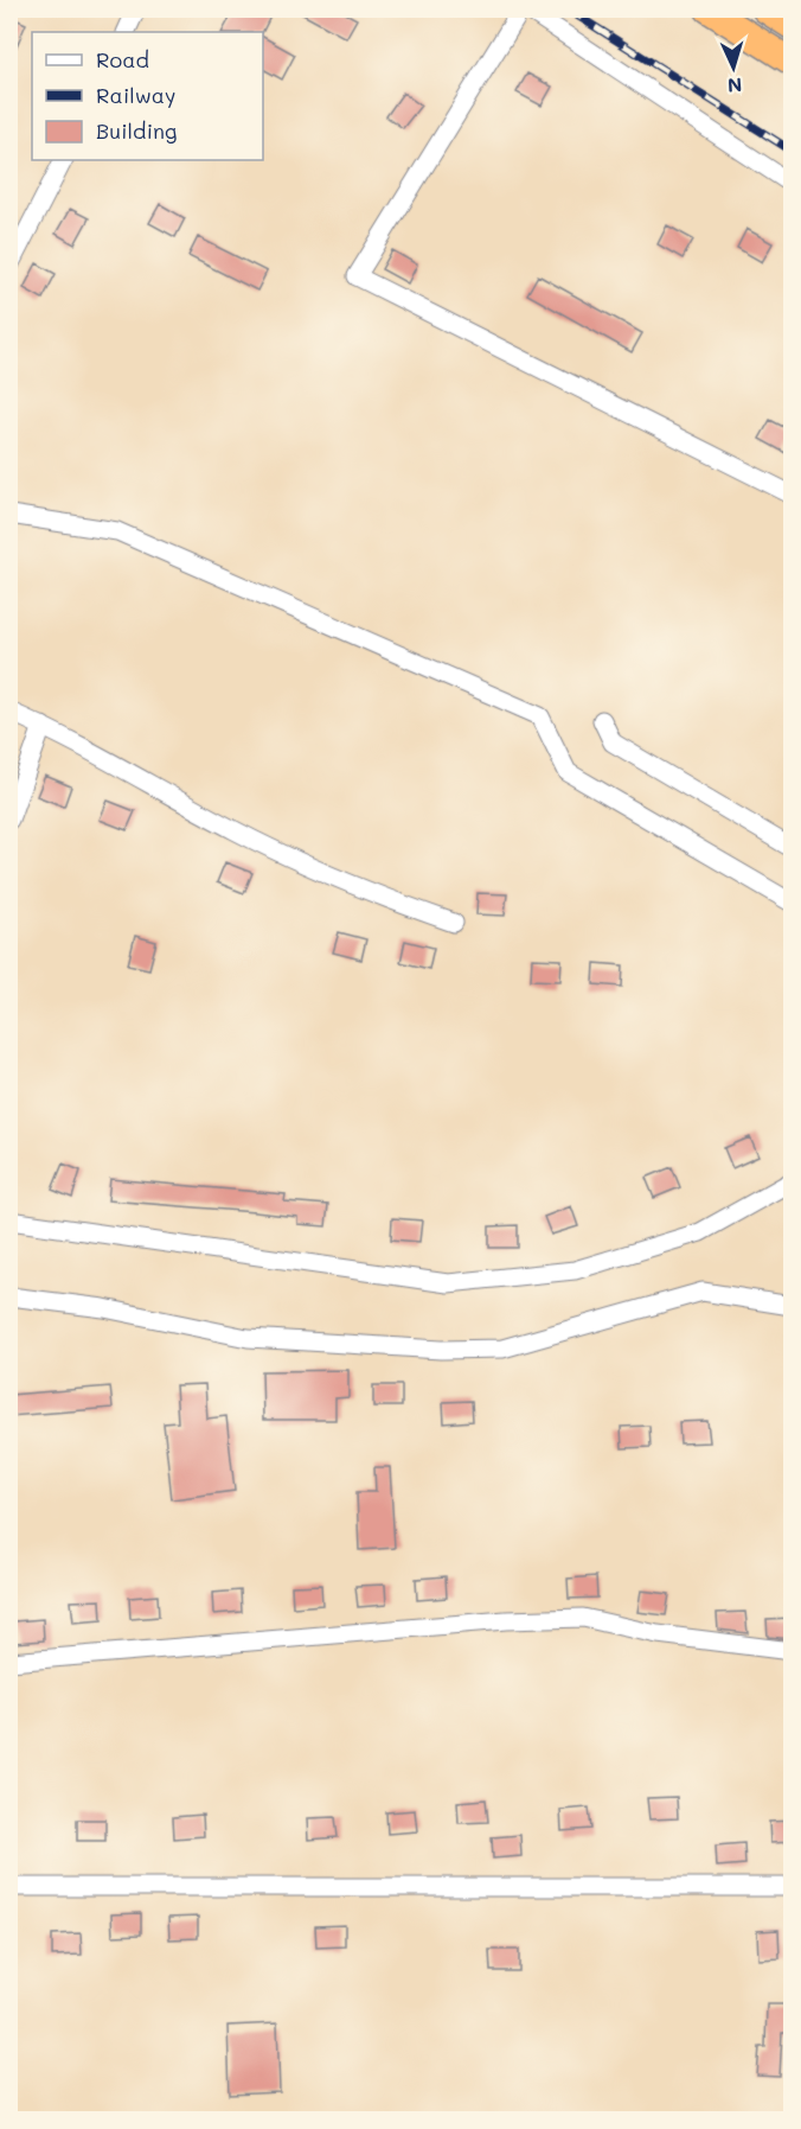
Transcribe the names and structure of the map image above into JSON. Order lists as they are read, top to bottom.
{
  "legend": ["Road", "Railway", "Building"],
  "north": "bottom"
}
